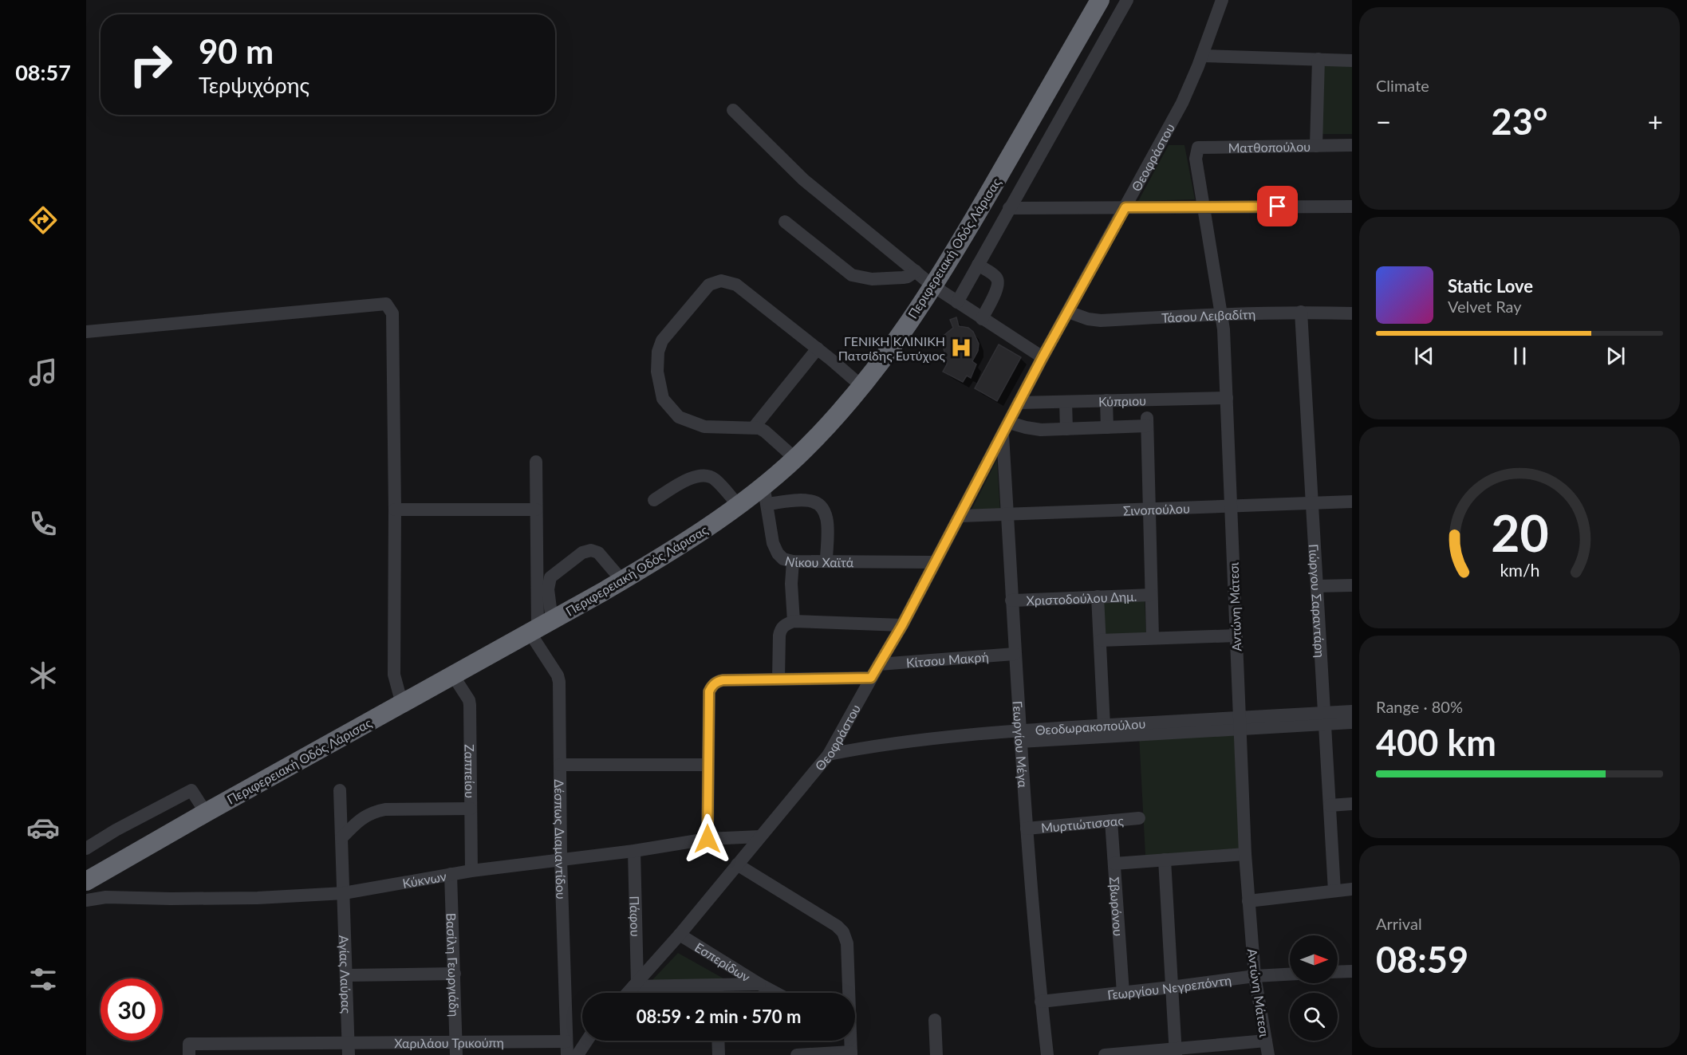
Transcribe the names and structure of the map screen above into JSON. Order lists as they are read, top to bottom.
{
  "streets": {
    "highway": ["Περιφερειακή Οδός Λάρισας"],
    "street": [
      "Ματθοπούλου",
      "Θεοφράστου",
      "Τάσου Λειβαδίτη",
      "Κύπριου",
      "Σινοπούλου",
      "Νίκου Χαϊτά",
      "Χριστοδούλου Δημ.",
      "Γιώργου Σαραντάρη",
      "Αντώνη Μάτεσι",
      "Κίτσου Μακρή",
      "Θεοδωρακοπούλου",
      "Γεωργίου Μέγα",
      "Ζαππείου",
      "Μυρτιώτισσας",
      "Δέσπως Διαμαντίδου",
      "Κύκνων",
      "Σβωρόνου",
      "Πάφου",
      "Εσπερίδων",
      "Βασίλη Γεωργιάδη",
      "Αγίας Λαύρας",
      "Γεωργίου Νεγρεπόντη",
      "Χαριλάου Τρικούπη"
    ]
  },
  "crossings": [
    ["Ματθοπούλου", "Αντώνη Μάτεσι"],
    ["Θεοφράστου", "Τάσου Λειβαδίτη"],
    ["Θεοφράστου", "Κύπριου"],
    ["Θεοφράστου", "Σινοπούλου"],
    ["Θεοφράστου", "Νίκου Χαϊτά"],
    ["Θεοφράστου", "Κίτσου Μακρή"],
    ["Θεοφράστου", "Θεοδωρακοπούλου"],
    ["Θεοφράστου", "Γεωργίου Μέγα"],
    ["Θεοφράστου", "Κύκνων"],
    ["Θεοφράστου", "Πάφου"],
    ["Θεοφράστου", "Εσπερίδων"],
    ["Περιφερειακή Οδός Λάρισας", "Νίκου Χαϊτά"],
    ["Περιφερειακή Οδός Λάρισας", "Ζαππείου"],
    ["Περιφερειακή Οδός Λάρισας", "Δέσπως Διαμαντίδου"],
    ["Τάσου Λειβαδίτη", "Γιώργου Σαραντάρη"],
    ["Τάσου Λειβαδίτη", "Αντώνη Μάτεσι"],
    ["Κύπριου", "Αντώνη Μάτεσι"],
    ["Σινοπούλου", "Γιώργου Σαραντάρη"],
    ["Σινοπούλου", "Αντώνη Μάτεσι"],
    ["Σινοπούλου", "Γεωργίου Μέγα"],
    ["Χριστοδούλου Δημ.", "Γεωργίου Μέγα"],
    ["Γιώργου Σαραντάρη", "Θεοδωρακοπούλου"],
    ["Αντώνη Μάτεσι", "Θεοδωρακοπούλου"],
    ["Αντώνη Μάτεσι", "Γεωργίου Νεγρεπόντη"],
    ["Κίτσου Μακρή", "Γεωργίου Μέγα"],
    ["Θεοδωρακοπούλου", "Γεωργίου Μέγα"],
    ["Γεωργίου Μέγα", "Μυρτιώτισσας"],
    ["Γεωργίου Μέγα", "Γεωργίου Νεγρεπόντη"],
    ["Ζαππείου", "Κύκνων"],
    ["Μυρτιώτισσας", "Σβωρόνου"],
    ["Δέσπως Διαμαντίδου", "Κύκνων"],
    ["Δέσπως Διαμαντίδου", "Χαριλάου Τρικούπη"],
    ["Κύκνων", "Πάφου"],
    ["Κύκνων", "Βασίλη Γεωργιάδη"],
    ["Κύκνων", "Αγίας Λαύρας"],
    ["Σβωρόνου", "Γεωργίου Νεγρεπόντη"],
    ["Βασίλη Γεωργιάδη", "Χαριλάου Τρικούπη"],
    ["Αγίας Λαύρας", "Χαριλάου Τρικούπη"]
  ],
  "places": {
    "hospital": ["ΓΕΝΙΚΗ ΚΛΙΝΙΚΗ Πατσίδης Ευτύχιος"]
  },
  "north": "right",
  "page": {
    "tabs": "08:57",
    "tile": [
      "Climate",
      ["Range · 80%", "400 km"],
      ["Arrival", "08:59"]
    ],
    "turn": ["90 m", "Τερψιχόρης"],
    "heat": ["−", "23°", "+"],
    "song": ["Static Love", "Velvet Ray"],
    "limit": "30",
    "trip": "08:59 · 2 min · 570 m",
    "gauge": ["20", "km/h"]
  }
}
